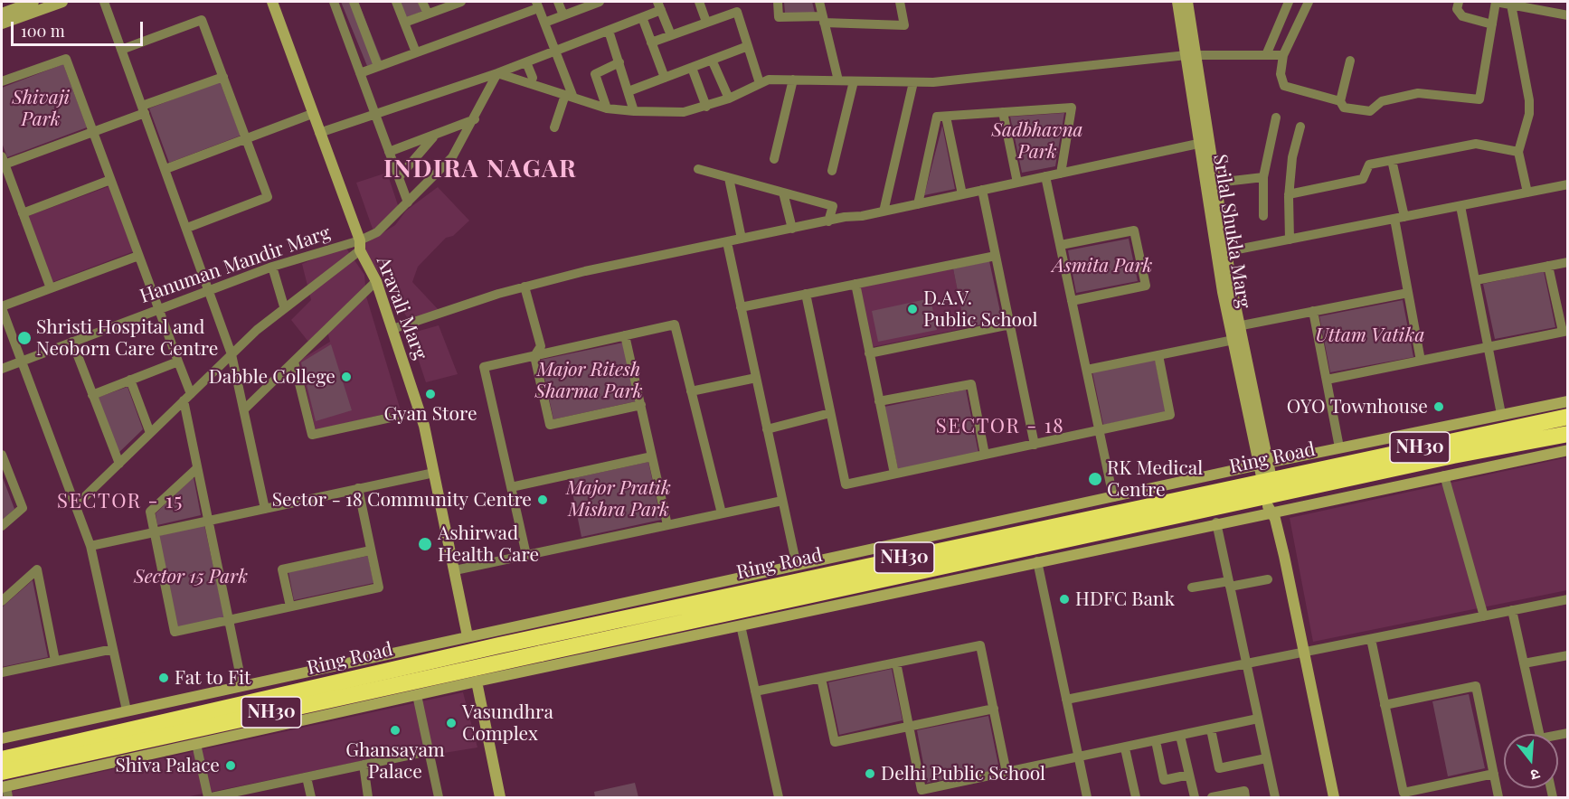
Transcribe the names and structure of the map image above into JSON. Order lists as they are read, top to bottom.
{
  "streets": {
    "highway": ["NH30", "Ring Road"],
    "street": ["Srilal Shukla Marg", "Hanuman Mandir Marg", "Aravali Marg"]
  },
  "crossings": [
    ["Srilal Shukla Marg", "Ring Road"],
    ["Hanuman Mandir Marg", "Aravali Marg"]
  ],
  "districts": ["INDIRA NAGAR", "SECTOR - 18", "SECTOR - 15"],
  "parks": [
    "Shivaji Park",
    "Sadbhavna Park",
    "Asmita Park",
    "Uttam Vatika",
    "Major Ritesh Sharma Park",
    "Major Pratik Mishra Park",
    "Sector 15 Park"
  ],
  "places": [
    "D.A.V. Public School",
    "Shristi Hospital and Neoborn Care Centre",
    "Dabble College",
    "Gyan Store",
    "OYO Townhouse",
    "RK Medical Centre",
    "Sector - 18 Community Centre",
    "Ashirwad Health Care",
    "HDFC Bank",
    "Fat to Fit",
    "Vasundhra Complex",
    "Ghansayam Palace",
    "Shiva Palace",
    "Delhi Public School"
  ],
  "scale_bar": "100 m",
  "north": "bottom"
}
